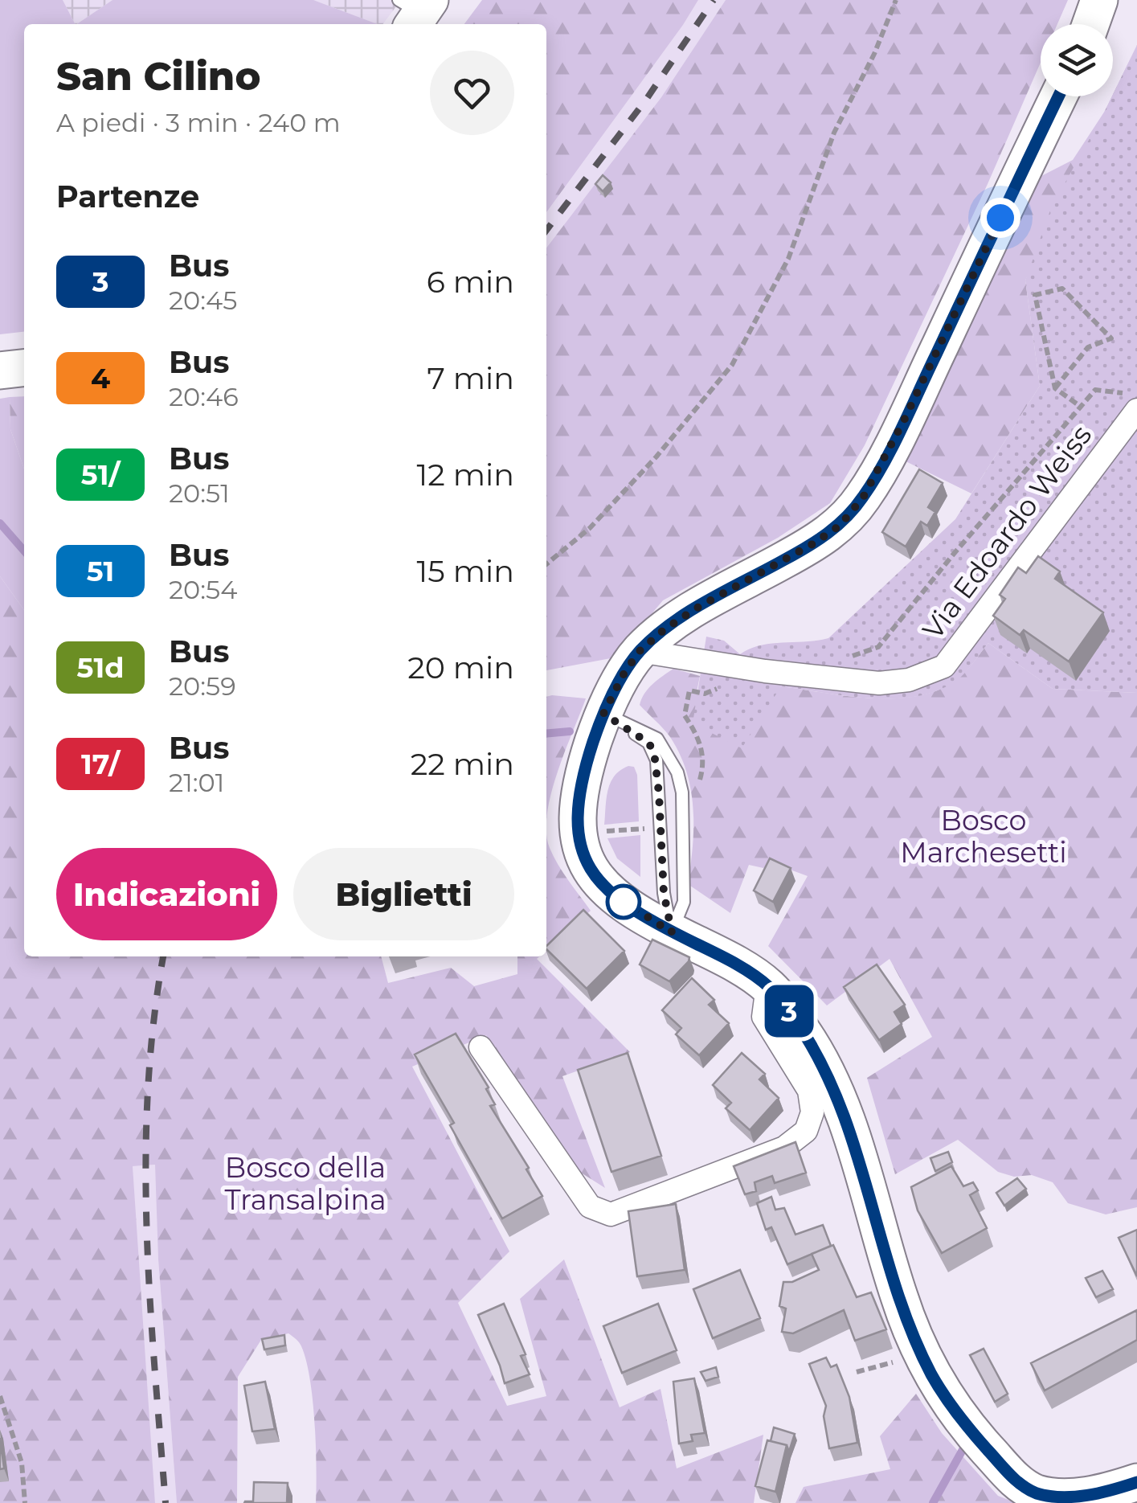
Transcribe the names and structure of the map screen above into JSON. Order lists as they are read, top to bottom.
{
  "streets": {
    "street": ["Via Edoardo Weiss"]
  },
  "parks": ["Bosco Marchesetti", "Bosco della Transalpina"],
  "lines": ["bus line 3"],
  "page": {
    "on_map": "3",
    "heading": [
      ["San Cilino", "A piedi · 3 min · 240 m"],
      "Partenze"
    ],
    "list": [
      {
        "mark": "3",
        "name": "Bus",
        "note": "20:45",
        "value": "6 min"
      },
      {
        "mark": "4",
        "name": "Bus",
        "note": "20:46",
        "value": "7 min"
      },
      {
        "mark": "51/",
        "name": "Bus",
        "note": "20:51",
        "value": "12 min"
      },
      {
        "mark": "51",
        "name": "Bus",
        "note": "20:54",
        "value": "15 min"
      },
      {
        "mark": "51d",
        "name": "Bus",
        "note": "20:59",
        "value": "20 min"
      },
      {
        "mark": "17/",
        "name": "Bus",
        "note": "21:01",
        "value": "22 min"
      }
    ],
    "buttons": ["Indicazioni", "Biglietti"]
  }
}
